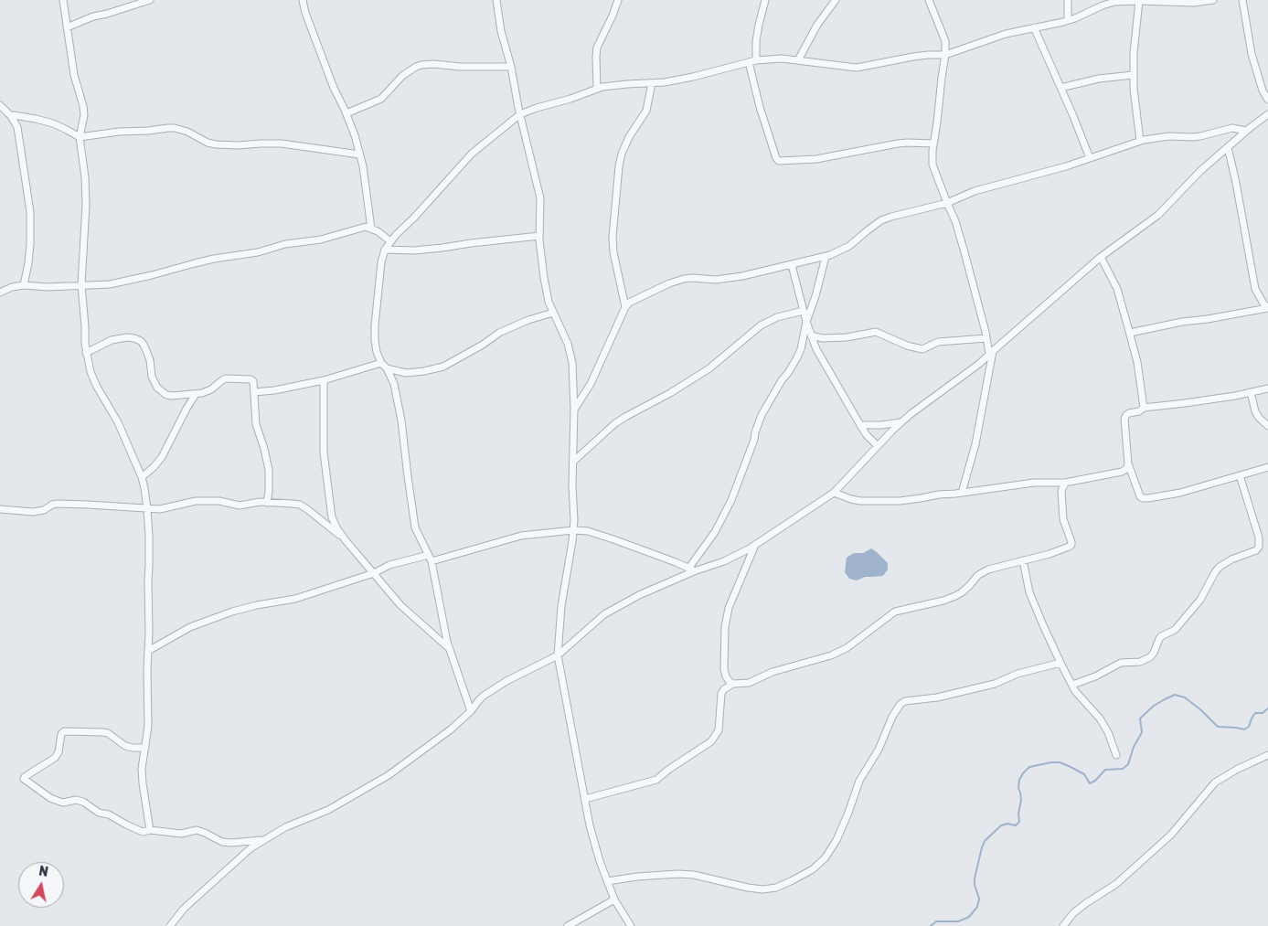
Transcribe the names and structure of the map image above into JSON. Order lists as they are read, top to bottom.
{
  "north": "top"
}
